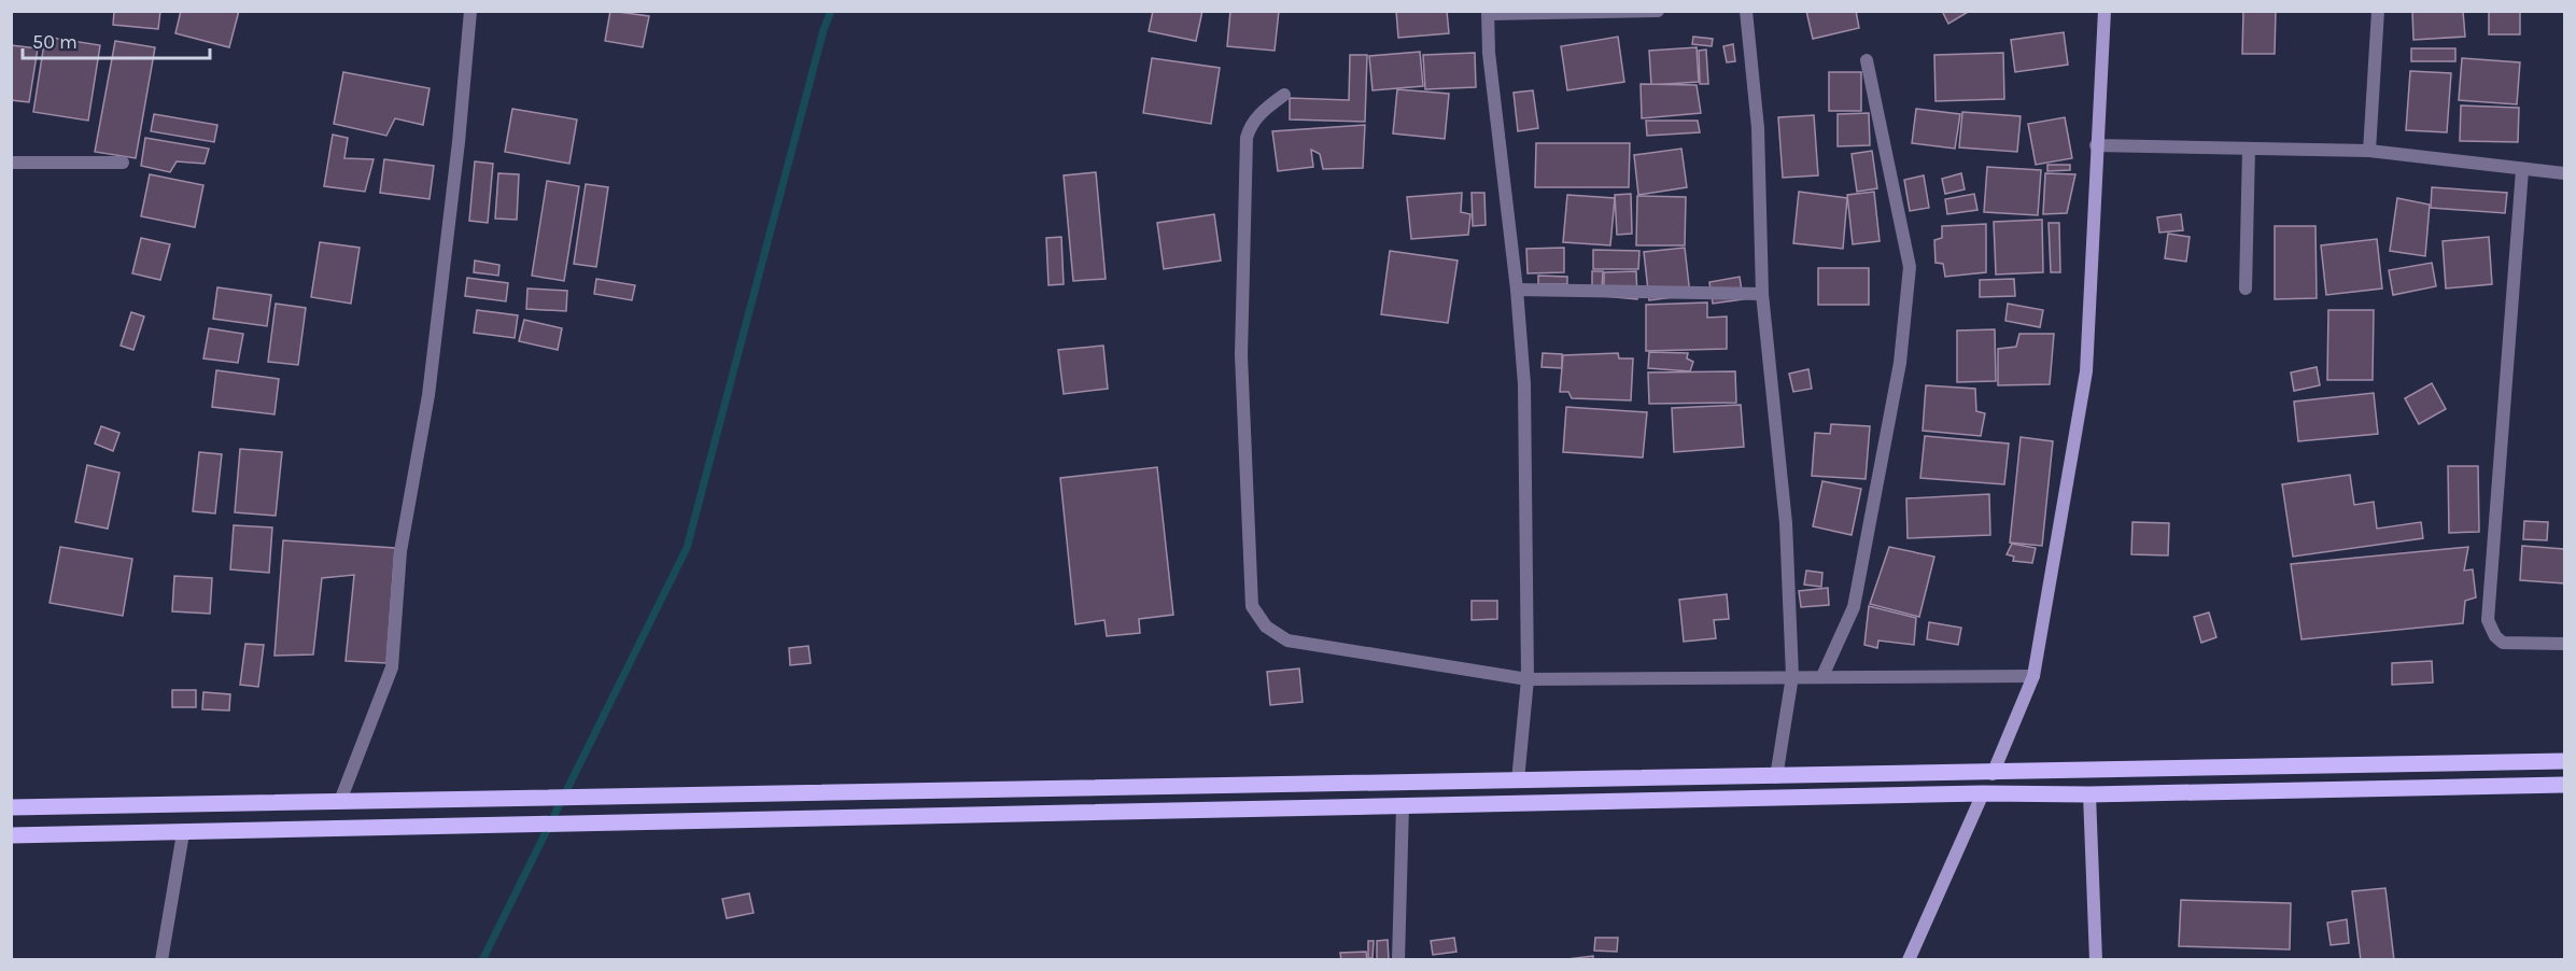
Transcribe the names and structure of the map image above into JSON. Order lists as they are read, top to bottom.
{
  "scale_bar": "50 m"
}
